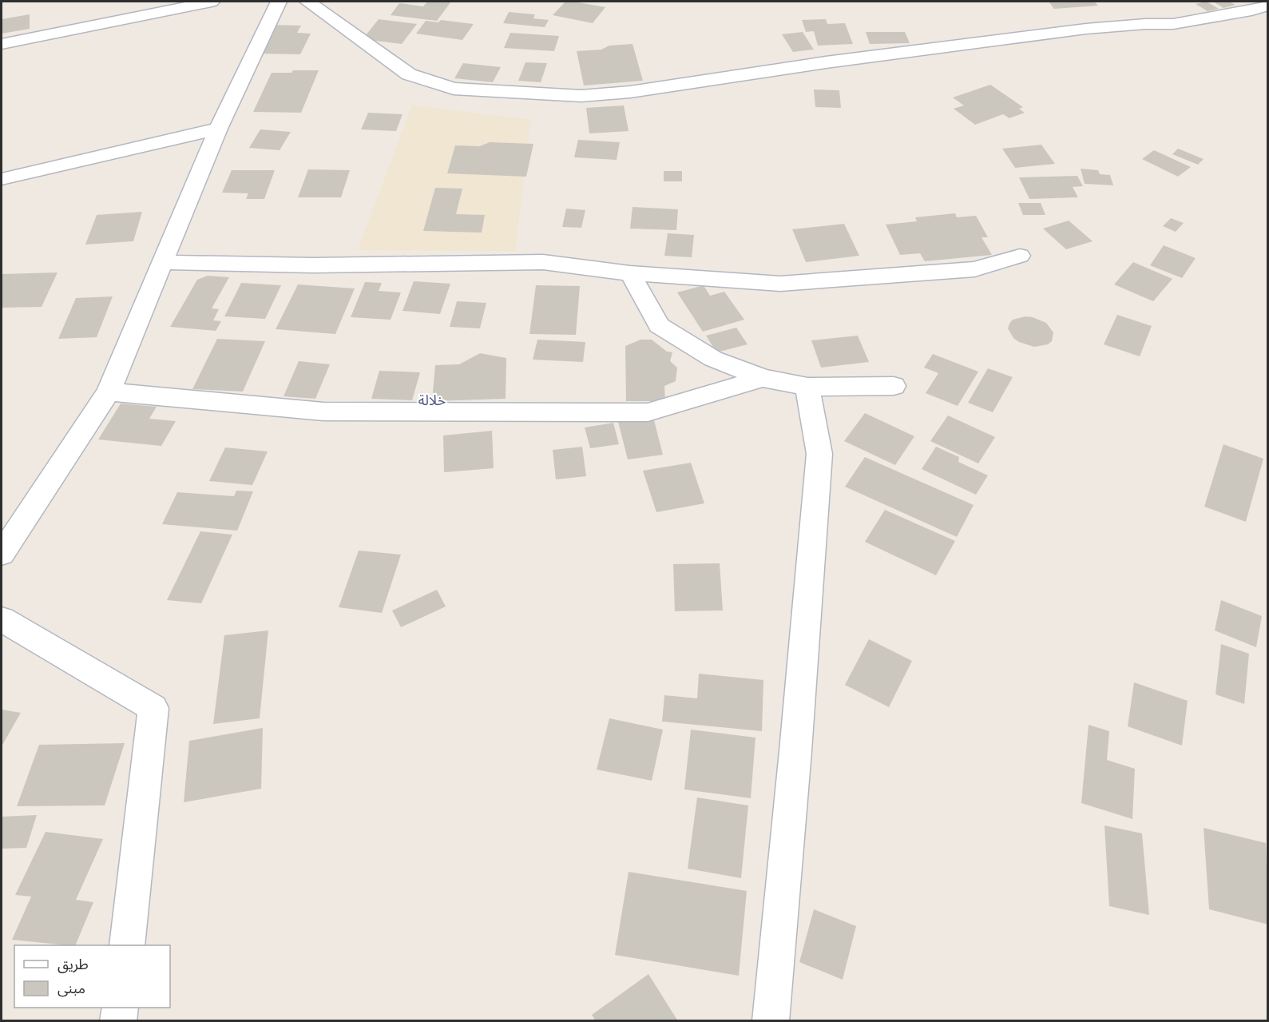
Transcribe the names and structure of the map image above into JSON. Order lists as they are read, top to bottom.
{
  "districts": ["خلالة"],
  "legend": ["طريق", "مبنى"]
}
